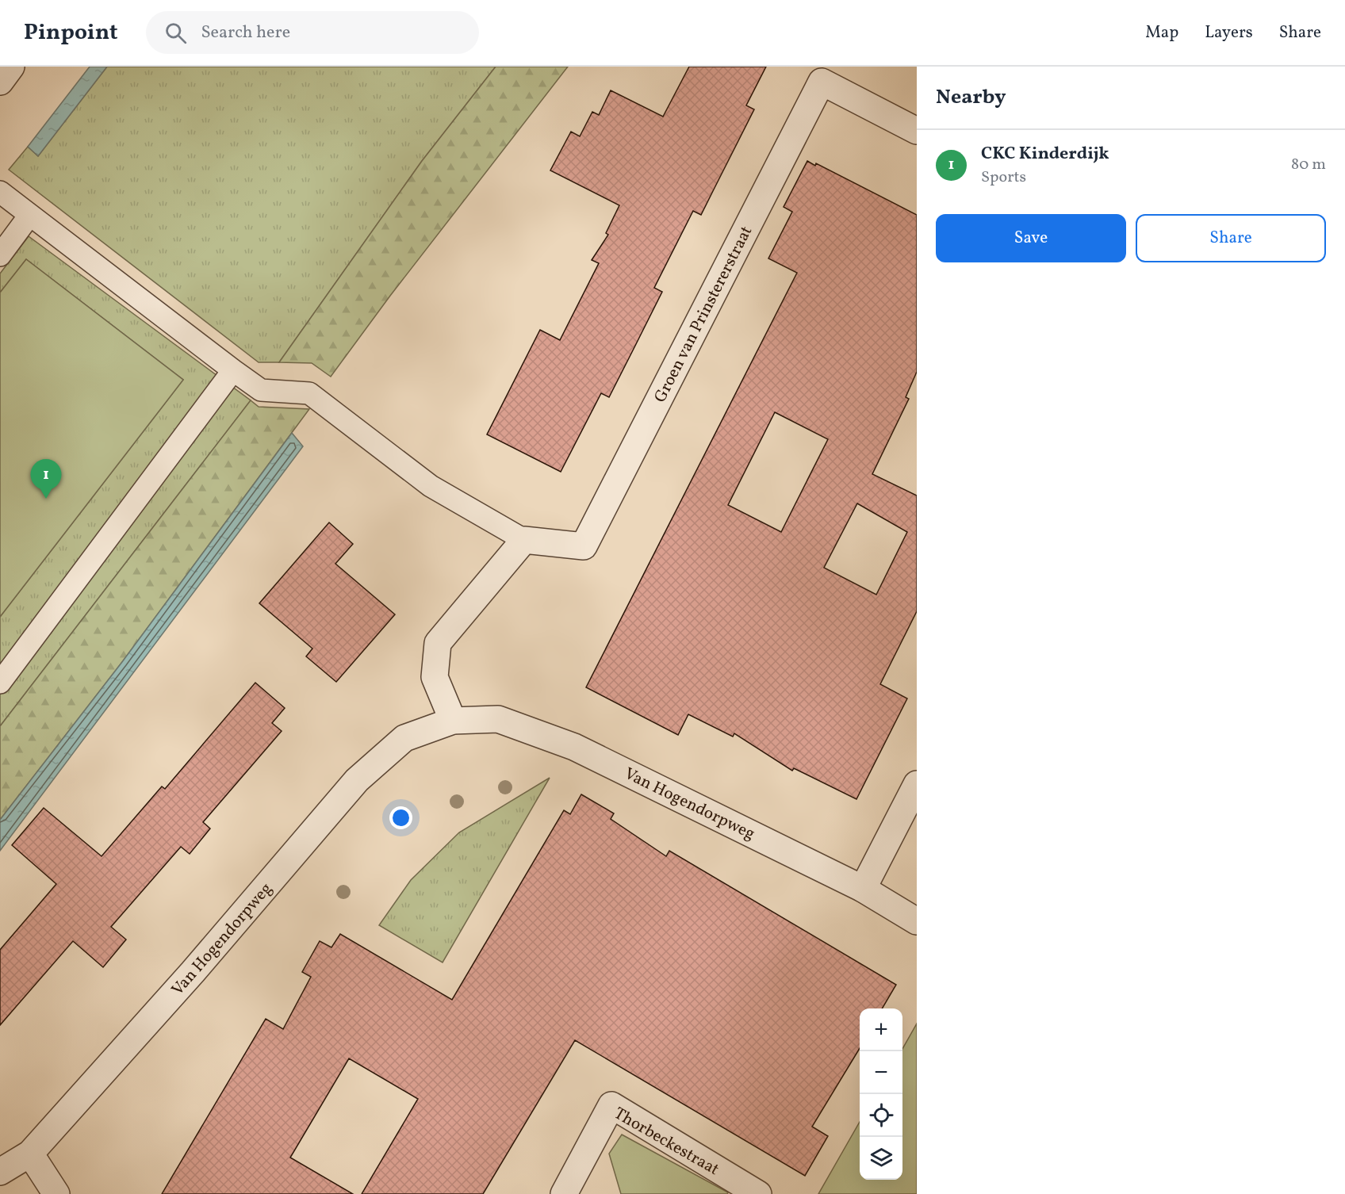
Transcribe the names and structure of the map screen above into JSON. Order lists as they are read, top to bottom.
{
  "streets": {
    "street": ["Groen van Prinstererstraat", "Van Hogendorpweg", "Thorbeckestraat"]
  },
  "page": {
    "header": "Pinpoint",
    "search": "Search here",
    "nav": ["Map", "Layers", "Share"],
    "heading": "Nearby",
    "list": [
      {
        "mark": "1",
        "name": "CKC Kinderdijk",
        "note": "Sports",
        "value": "80 m"
      }
    ],
    "buttons": ["Save", "Share"],
    "pins": "1",
    "map_buttons": ["+", "−"]
  }
}
